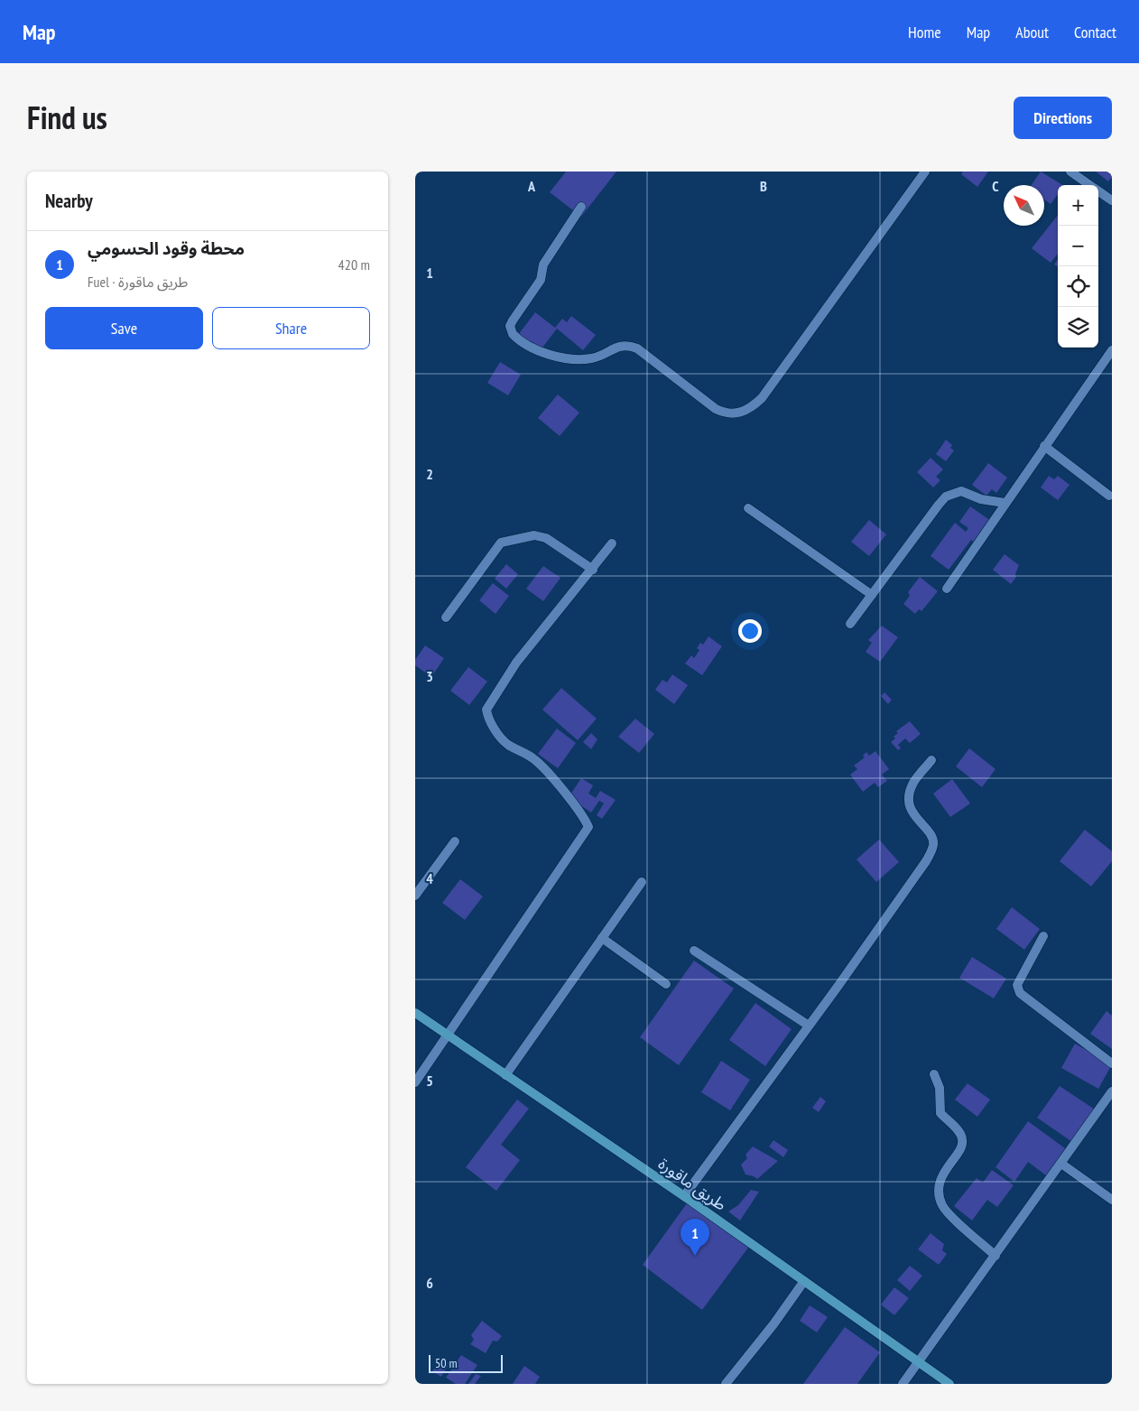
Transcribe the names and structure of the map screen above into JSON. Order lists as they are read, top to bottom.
{
  "streets": {
    "street": ["طريق ماقورة"]
  },
  "scale_bar": "50 m",
  "north": "top left",
  "page": {
    "header": "Map",
    "nav": [
      "Home",
      "Map",
      "About",
      "Contact"
    ],
    "title": "Find us",
    "buttons": [
      "Directions",
      ["Save", "Share"]
    ],
    "heading": "Nearby",
    "map_buttons": ["+", "−"],
    "list": [
      {
        "mark": "1",
        "name": "محطة وقود الحسومي",
        "note": "Fuel · طريق ماقورة",
        "value": "420 m"
      }
    ],
    "pins": "1",
    "scale": "50 m"
  },
  "grid": {
    "columns": ["A", "B", "C"],
    "rows": [
      "1",
      "2",
      "3",
      "4",
      "5",
      "6"
    ]
  }
}
